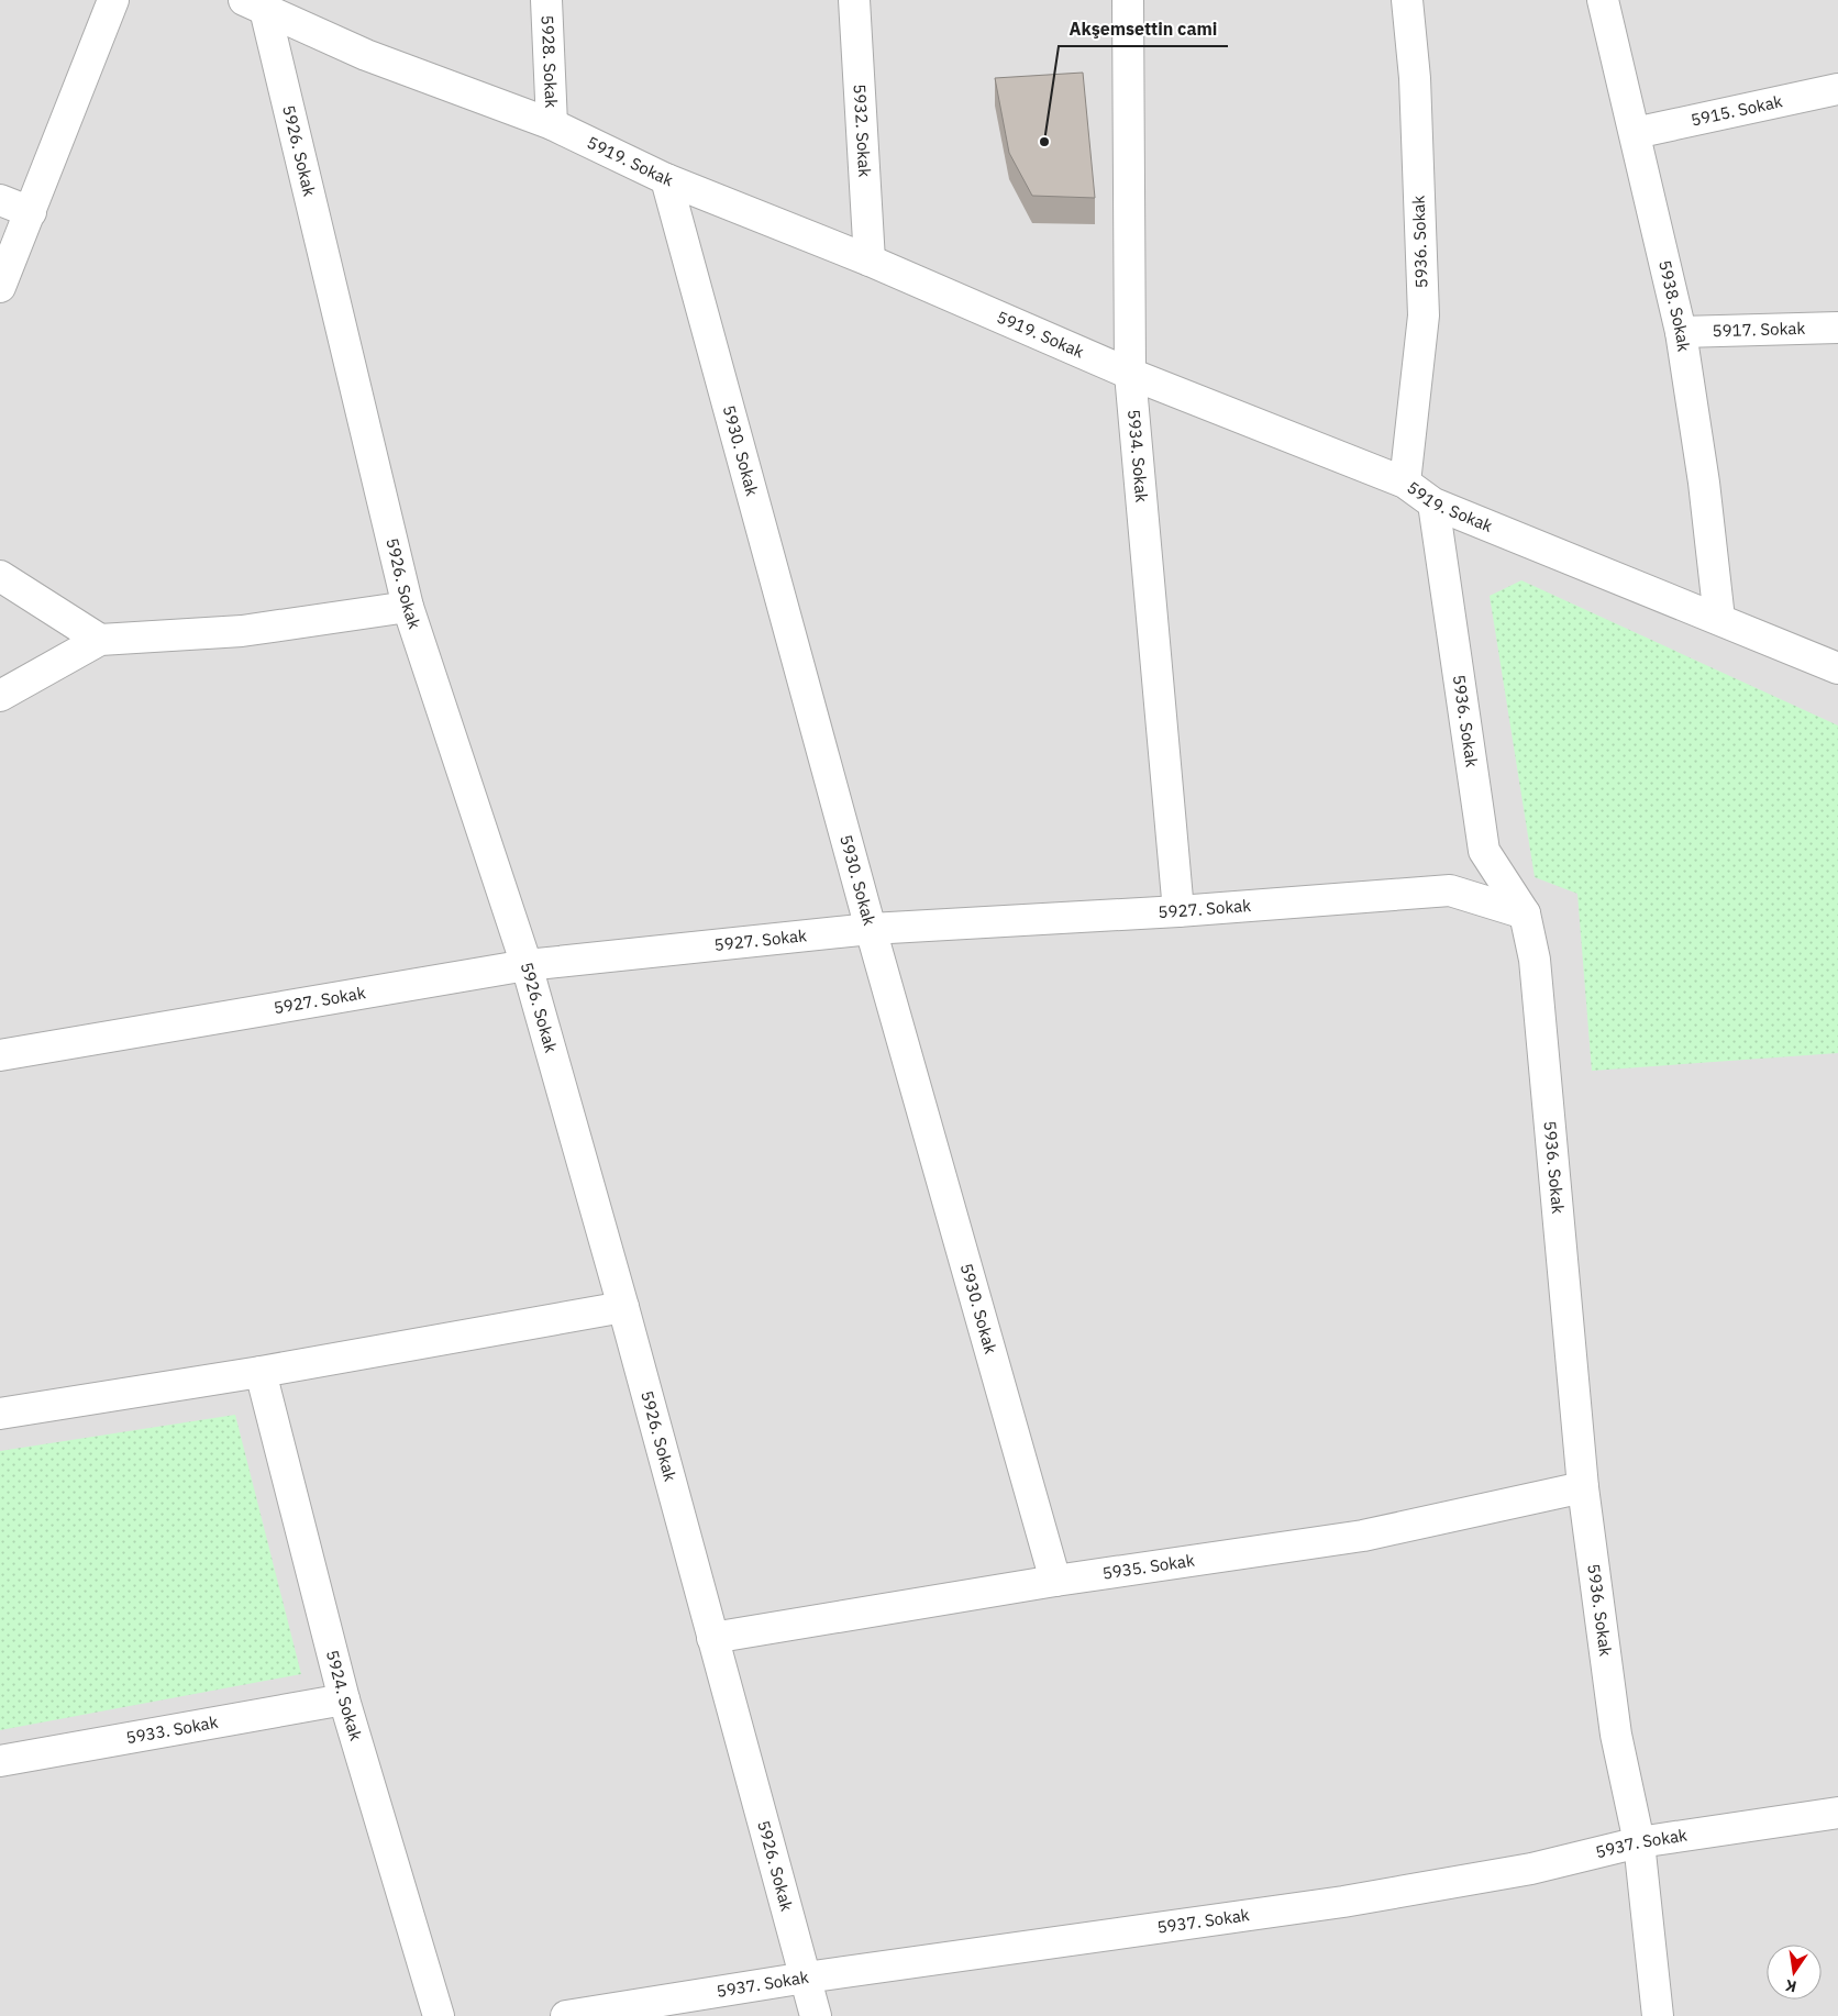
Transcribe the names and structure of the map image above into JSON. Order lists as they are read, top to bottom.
{
  "streets": {
    "street": [
      "5928. Sokak",
      "5915. Sokak",
      "5932. Sokak",
      "5926. Sokak",
      "5919. Sokak",
      "5936. Sokak",
      "5938. Sokak",
      "5917. Sokak",
      "5930. Sokak",
      "5934. Sokak",
      "5927. Sokak",
      "5935. Sokak",
      "5924. Sokak",
      "5933. Sokak",
      "5937. Sokak"
    ]
  },
  "crossings": [
    ["5928. Sokak", "5919. Sokak"],
    ["5915. Sokak", "5938. Sokak"],
    ["5932. Sokak", "5919. Sokak"],
    ["5926. Sokak", "5919. Sokak"],
    ["5926. Sokak", "5927. Sokak"],
    ["5926. Sokak", "5935. Sokak"],
    ["5926. Sokak", "5937. Sokak"],
    ["5919. Sokak", "5936. Sokak"],
    ["5919. Sokak", "5938. Sokak"],
    ["5919. Sokak", "5930. Sokak"],
    ["5919. Sokak", "5934. Sokak"],
    ["5936. Sokak", "5927. Sokak"],
    ["5936. Sokak", "5935. Sokak"],
    ["5936. Sokak", "5937. Sokak"],
    ["5938. Sokak", "5917. Sokak"],
    ["5930. Sokak", "5927. Sokak"],
    ["5930. Sokak", "5935. Sokak"],
    ["5934. Sokak", "5927. Sokak"],
    ["5924. Sokak", "5933. Sokak"]
  ],
  "places": ["Akşemsettin cami"],
  "north": "bottom"
}
